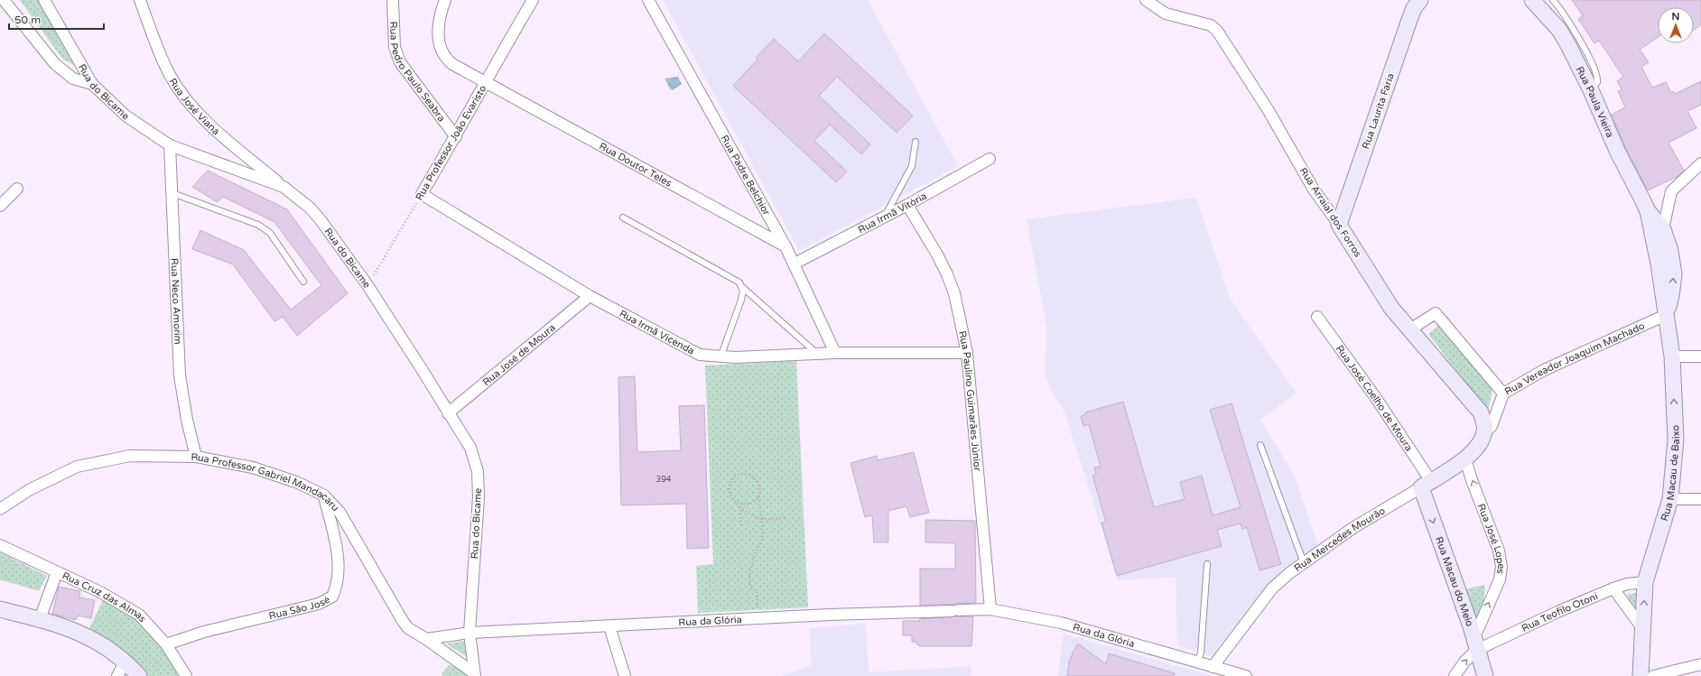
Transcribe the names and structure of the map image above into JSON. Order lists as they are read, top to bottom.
{
  "streets": {
    "main road": [
      "Rua Paula Vieira",
      "Rua Laurita Faria",
      "Rua Arraial dos Forros",
      "Rua Macau de Baixo",
      "Rua Mercedes Mourão",
      "Rua Macau do Meio"
    ],
    "street": [
      "Rua Pedro Paulo Seabra",
      "Rua do Bicame",
      "Rua José Viana",
      "Rua Professor João Evaristo",
      "Rua Doutor Teles",
      "Rua Padre Belchior",
      "Rua Irmã Vitória",
      "Rua Neco Amorim",
      "Rua Irmã Vicenda",
      "Rua José de Moura",
      "Rua Vereador Joaquim Machado",
      "Rua José Coelho de Moura",
      "Rua Paulino Guimarães Júnior",
      "Rua Professor Gabriel Mandacaru",
      "Rua José Lopes",
      "Rua Cruz das Almas",
      "Rua São José",
      "Rua Teofilo Otoni",
      "Rua da Glória"
    ]
  },
  "crossings": [
    ["Rua Pedro Paulo Seabra", "Rua Professor João Evaristo"],
    ["Rua do Bicame", "Rua José Viana"],
    ["Rua do Bicame", "Rua Professor João Evaristo"],
    ["Rua do Bicame", "Rua Neco Amorim"],
    ["Rua do Bicame", "Rua José de Moura"],
    ["Rua do Bicame", "Rua Professor Gabriel Mandacaru"],
    ["Rua do Bicame", "Rua da Glória"],
    ["Rua Paula Vieira", "Rua Vereador Joaquim Machado"],
    ["Rua Paula Vieira", "Rua Macau de Baixo"],
    ["Rua Laurita Faria", "Rua Arraial dos Forros"],
    ["Rua Professor João Evaristo", "Rua Doutor Teles"],
    ["Rua Professor João Evaristo", "Rua Irmã Vicenda"],
    ["Rua Doutor Teles", "Rua Padre Belchior"],
    ["Rua Padre Belchior", "Rua Irmã Vitória"],
    ["Rua Padre Belchior", "Rua Irmã Vicenda"],
    ["Rua Irmã Vitória", "Rua Paulino Guimarães Júnior"],
    ["Rua Arraial dos Forros", "Rua Vereador Joaquim Machado"],
    ["Rua Arraial dos Forros", "Rua Mercedes Mourão"],
    ["Rua Neco Amorim", "Rua Professor Gabriel Mandacaru"],
    ["Rua Irmã Vicenda", "Rua José de Moura"],
    ["Rua Irmã Vicenda", "Rua Paulino Guimarães Júnior"],
    ["Rua Vereador Joaquim Machado", "Rua Macau de Baixo"],
    ["Rua Vereador Joaquim Machado", "Rua Mercedes Mourão"],
    ["Rua José Coelho de Moura", "Rua Mercedes Mourão"],
    ["Rua José Coelho de Moura", "Rua Macau do Meio"],
    ["Rua Paulino Guimarães Júnior", "Rua da Glória"],
    ["Rua Macau de Baixo", "Rua Teofilo Otoni"],
    ["Rua Professor Gabriel Mandacaru", "Rua São José"],
    ["Rua José Lopes", "Rua Mercedes Mourão"],
    ["Rua José Lopes", "Rua Macau do Meio"],
    ["Rua José Lopes", "Rua Teofilo Otoni"],
    ["Rua Mercedes Mourão", "Rua Macau do Meio"],
    ["Rua Mercedes Mourão", "Rua da Glória"],
    ["Rua Macau do Meio", "Rua Teofilo Otoni"],
    ["Rua Cruz das Almas", "Rua São José"]
  ],
  "one_way": ["Rua Macau de Baixo", "Rua José Lopes", "Rua Macau do Meio"],
  "house_numbers": ["394"],
  "scale_bar": "50 m",
  "north": "top"
}
